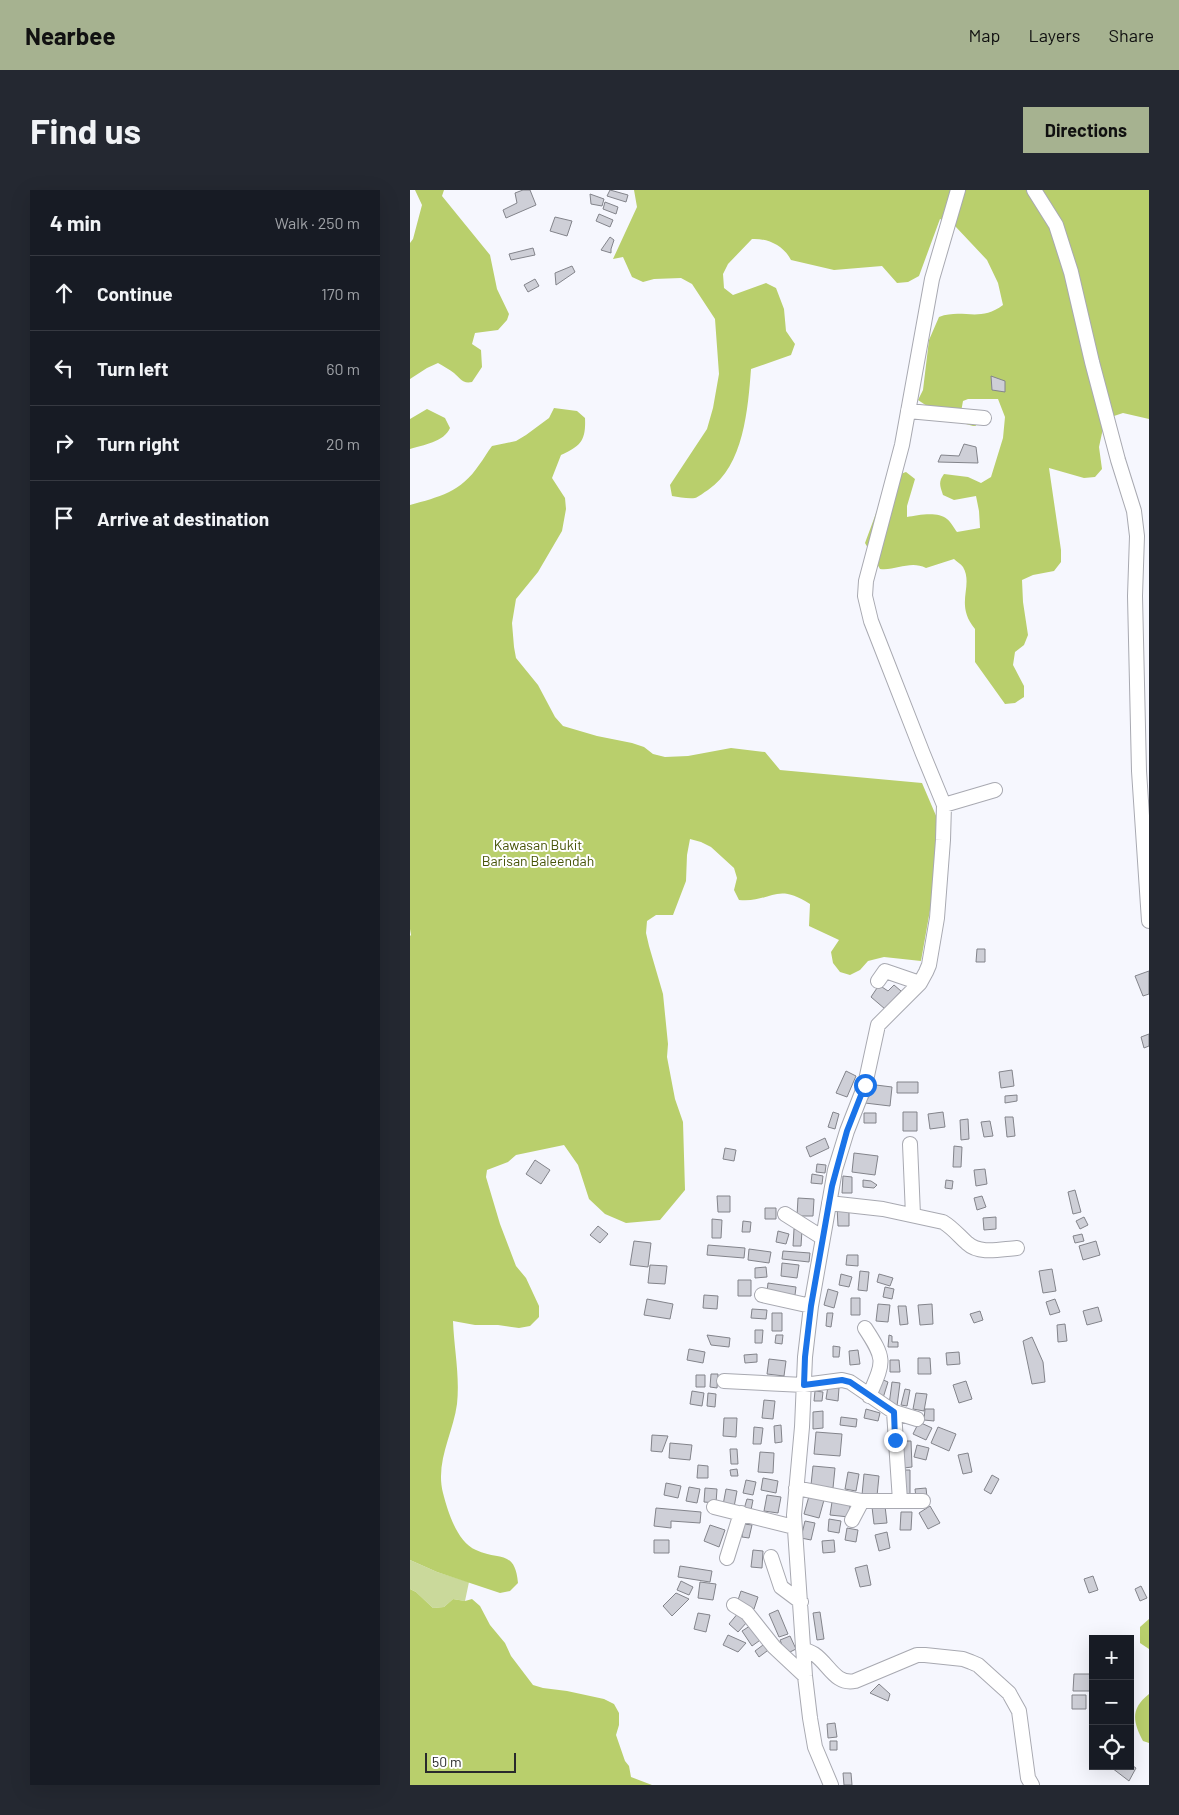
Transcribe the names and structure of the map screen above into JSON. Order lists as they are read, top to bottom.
{
  "parks": ["Kawasan Bukit Barisan Baleendah"],
  "scale_bar": "50 m",
  "page": {
    "header": "Nearbee",
    "nav": ["Map", "Layers", "Share"],
    "buttons": "Directions",
    "title": "Find us",
    "heading": ["4 min", "Walk · 250 m"],
    "list": [
      ["Continue", "170 m"],
      ["Turn left", "60 m"],
      ["Turn right", "20 m"],
      "Arrive at destination"
    ],
    "map_buttons": ["+", "−"],
    "scale": "50 m"
  }
}
